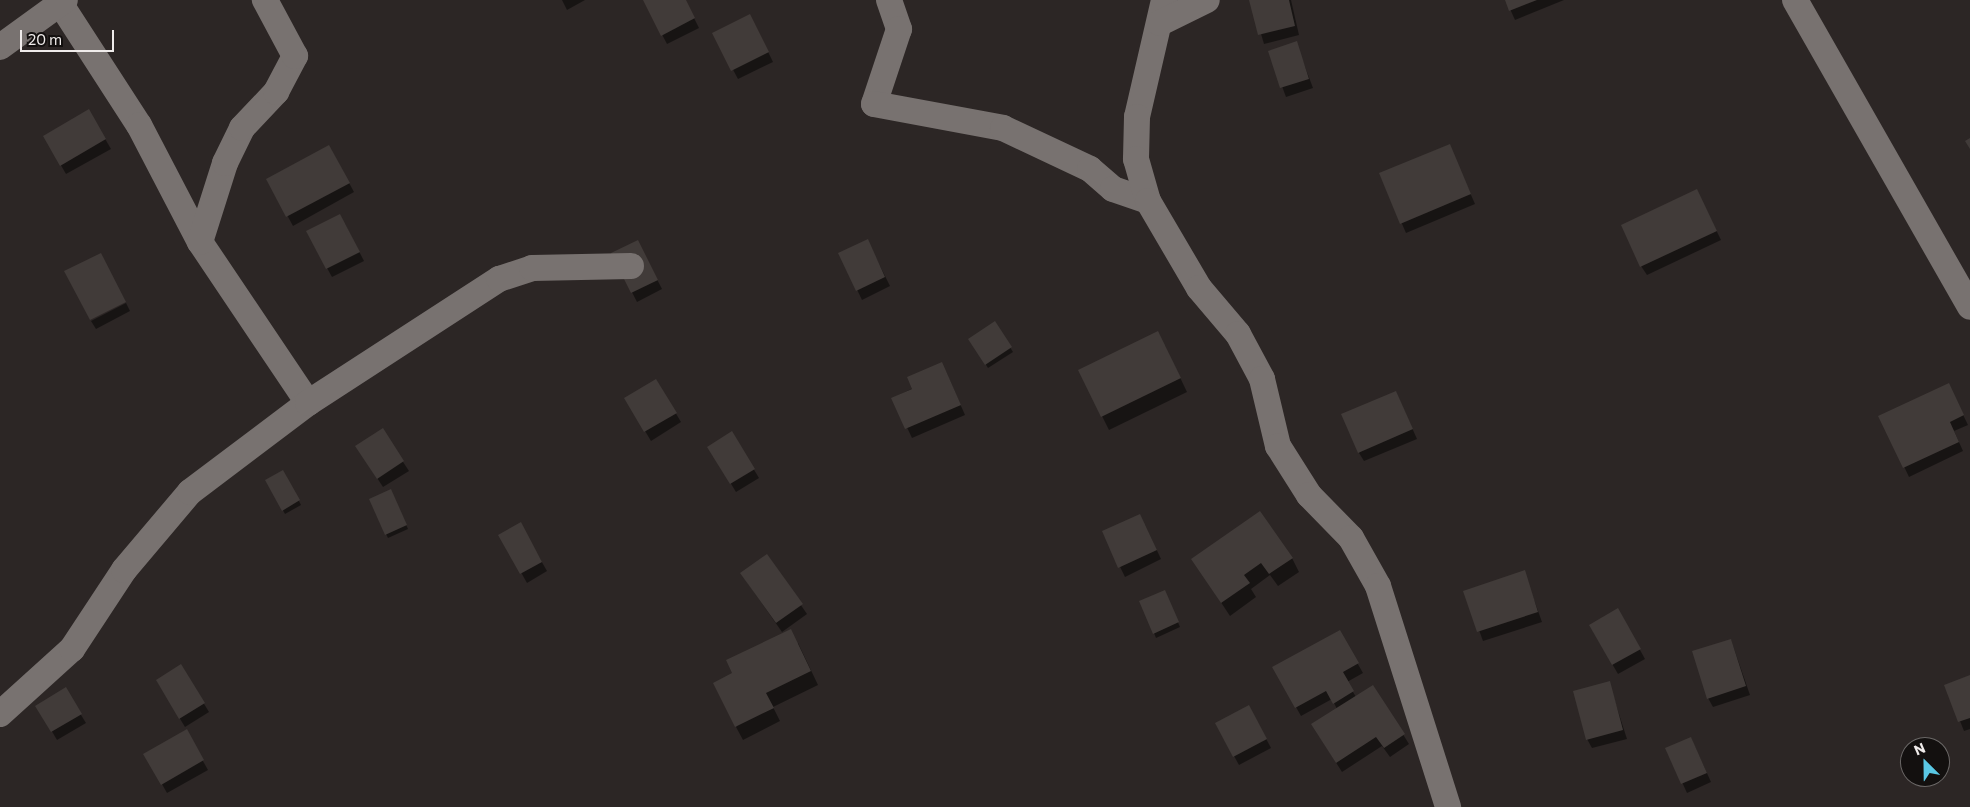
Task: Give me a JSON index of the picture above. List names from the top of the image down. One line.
{"scale_bar":"20 m","north":"top left"}
